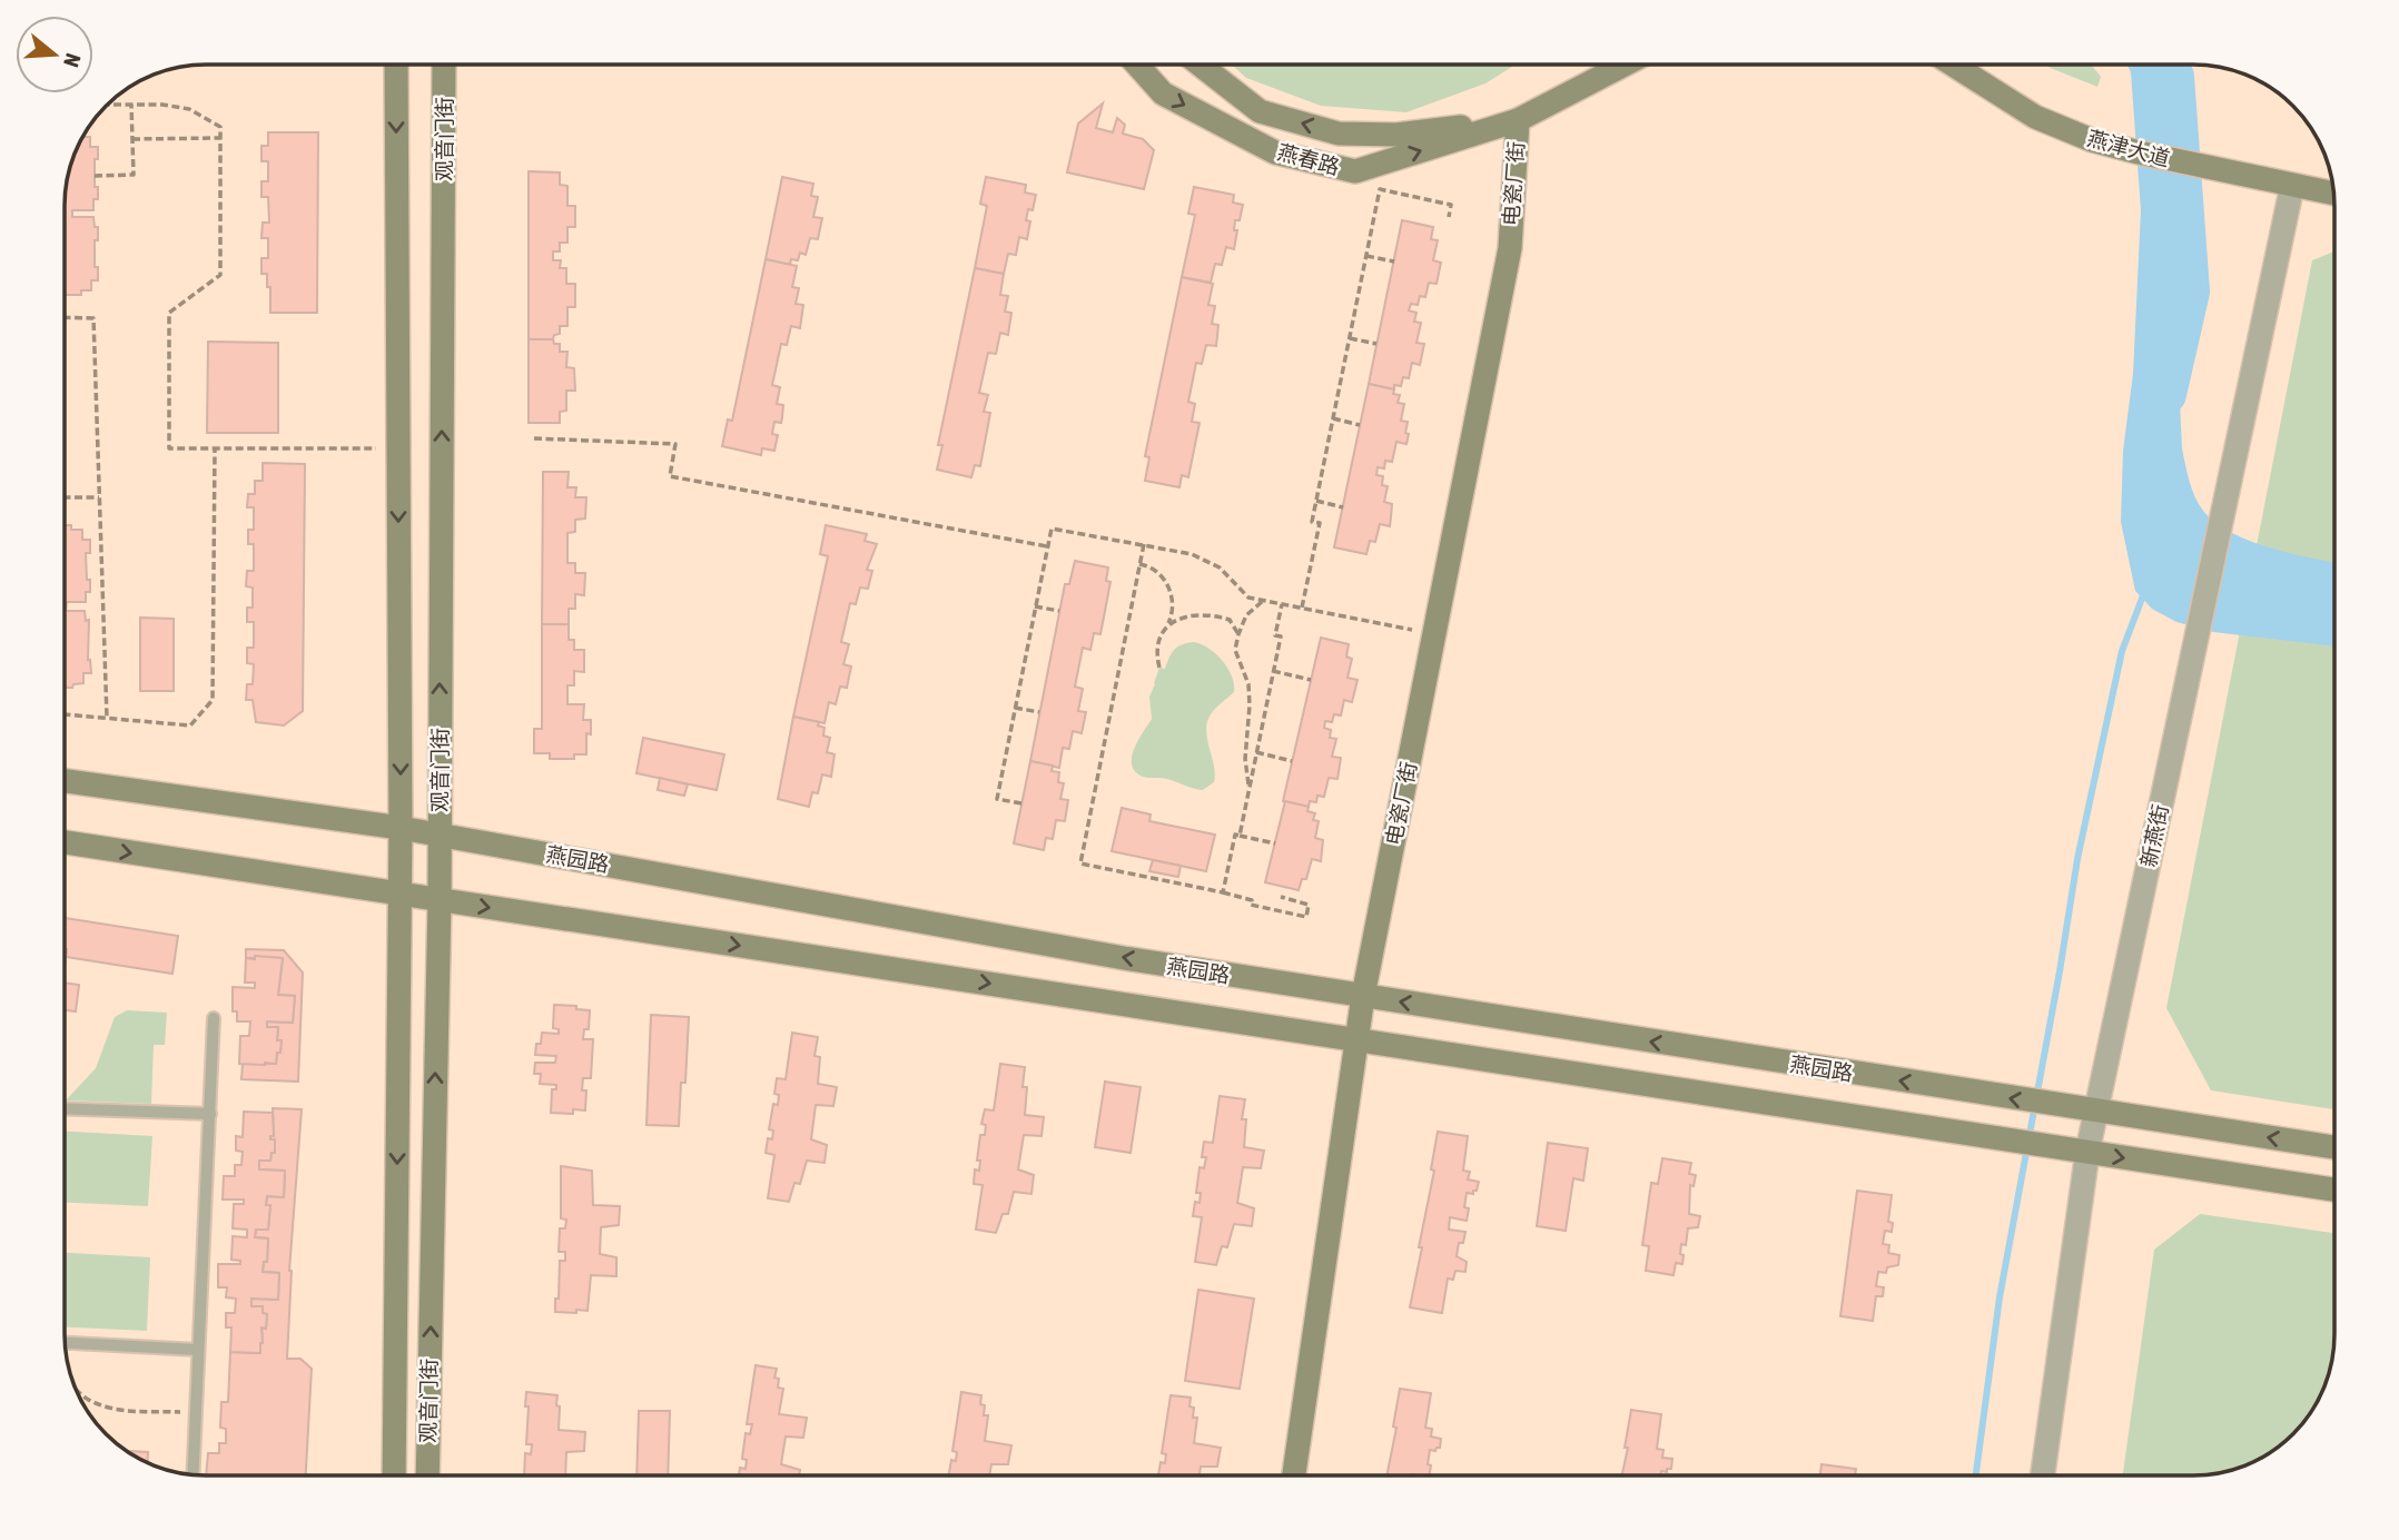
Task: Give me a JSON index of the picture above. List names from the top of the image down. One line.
{"streets":{"street":["观音门街","燕津大道","燕春路","电瓷厂街","新燕街","燕园路"]},"crossings":[["观音门街","燕园路"],["燕津大道","新燕街"],["燕春路","电瓷厂街"],["电瓷厂街","燕园路"],["新燕街","燕园路"]],"north":"right"}
